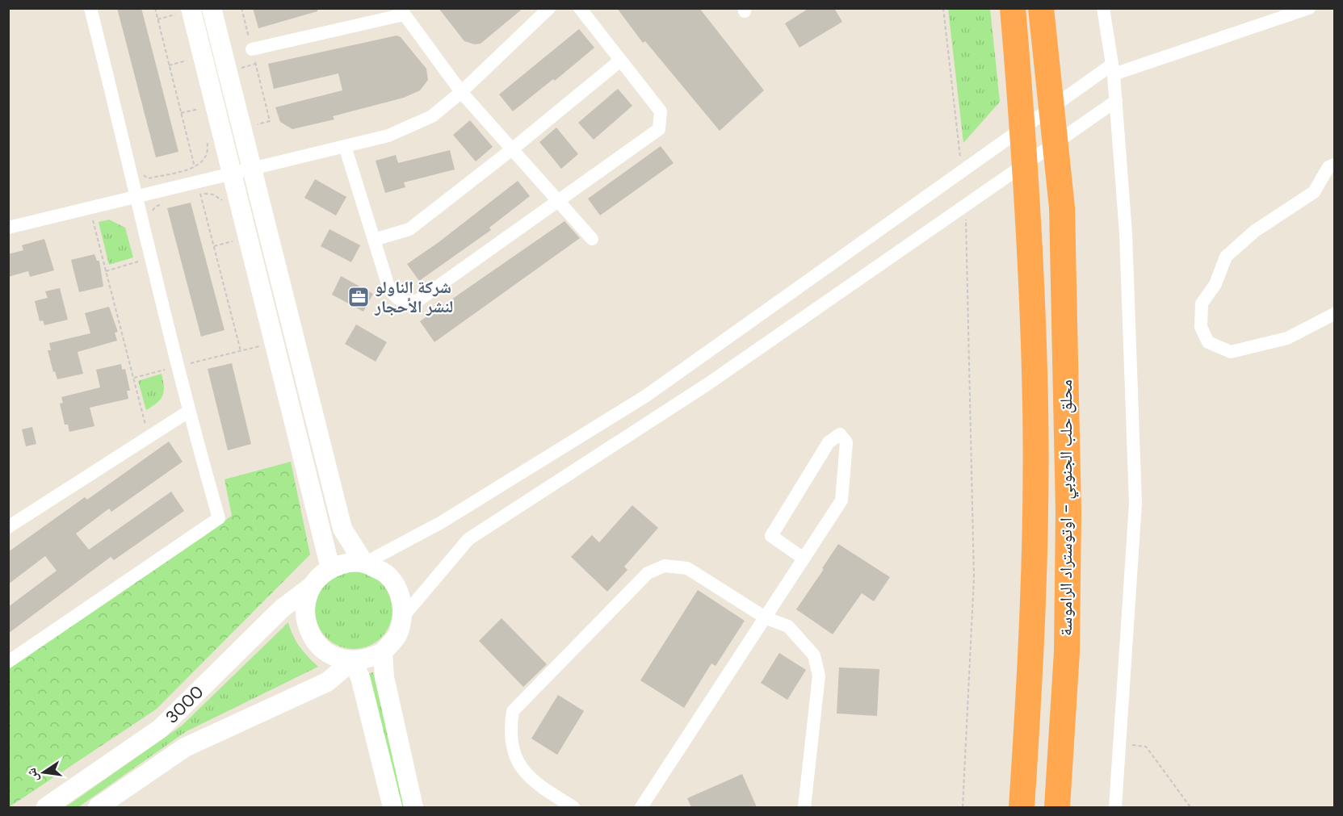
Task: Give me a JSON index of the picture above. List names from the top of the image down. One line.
{"streets":{"highway":["محلق حلب الجنوبي - اوتوستراد الراموسة"],"street":["3000"]},"places":{"office":["شركة الناولو لنشر الأحجار"]},"north":"left"}
